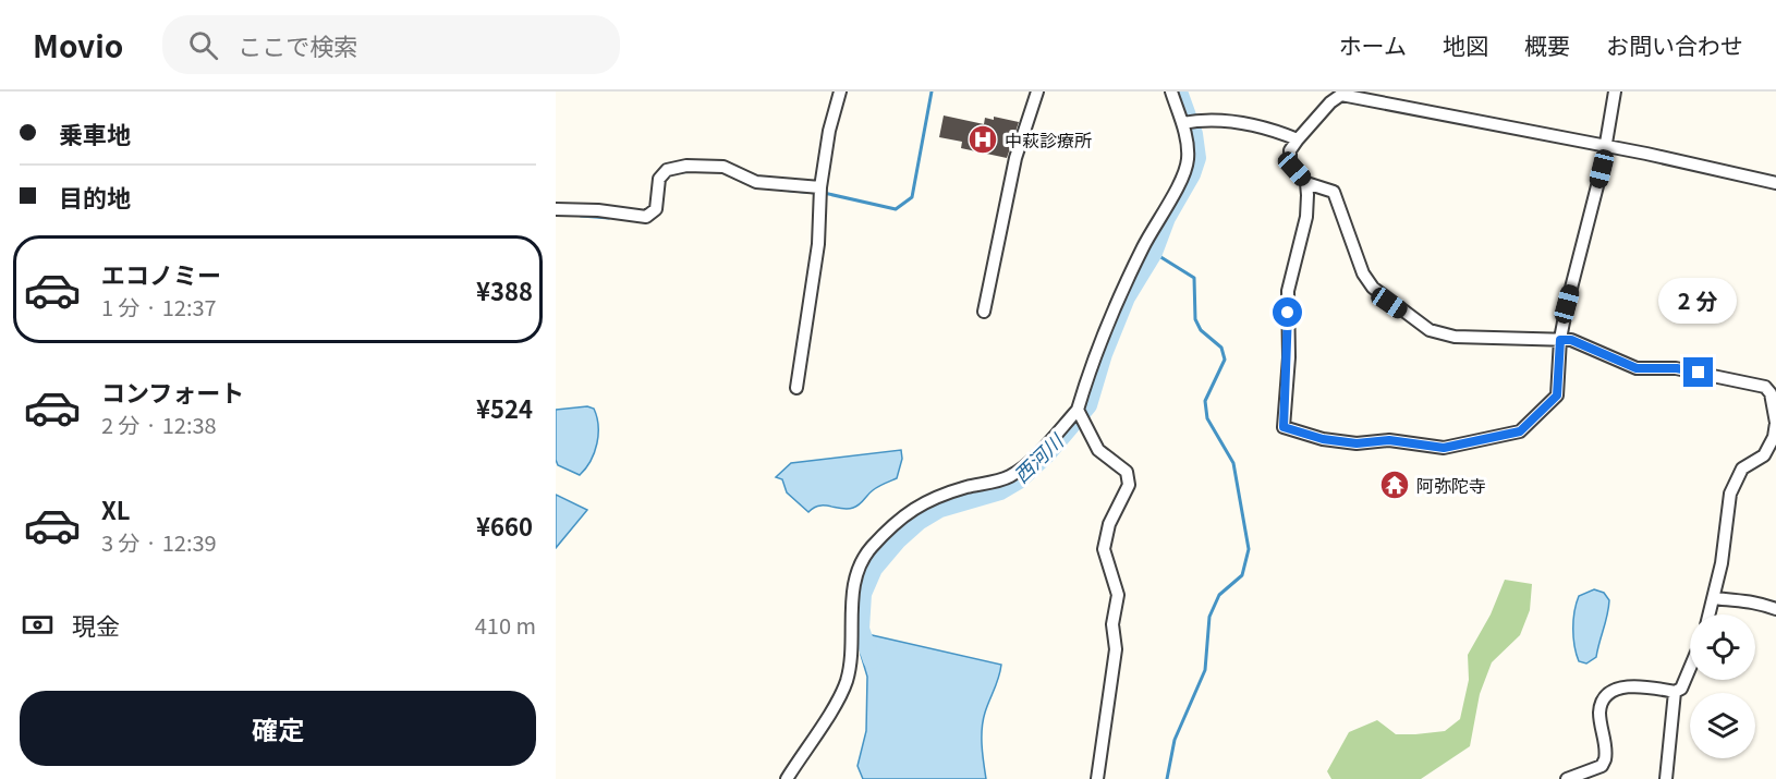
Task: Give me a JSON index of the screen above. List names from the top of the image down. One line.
{"water":["西河川"],"places":{"hospital":["中萩診療所"],"temple":["阿弥陀寺"]},"page":{"header":"Movio","search":"ここで検索","nav":["ホーム","地図","概要","お問い合わせ"],"banner":["乗車地","目的地"],"list":[{"name":"エコノミー","note":"1 分 · 12:37","value":"¥388"},{"name":"コンフォート","note":"2 分 · 12:38","value":"¥524"},{"name":"XL","note":"3 分 · 12:39","value":"¥660"}],"bubble":"2 分","pay":["現金","410 m"],"buttons":"確定"}}
